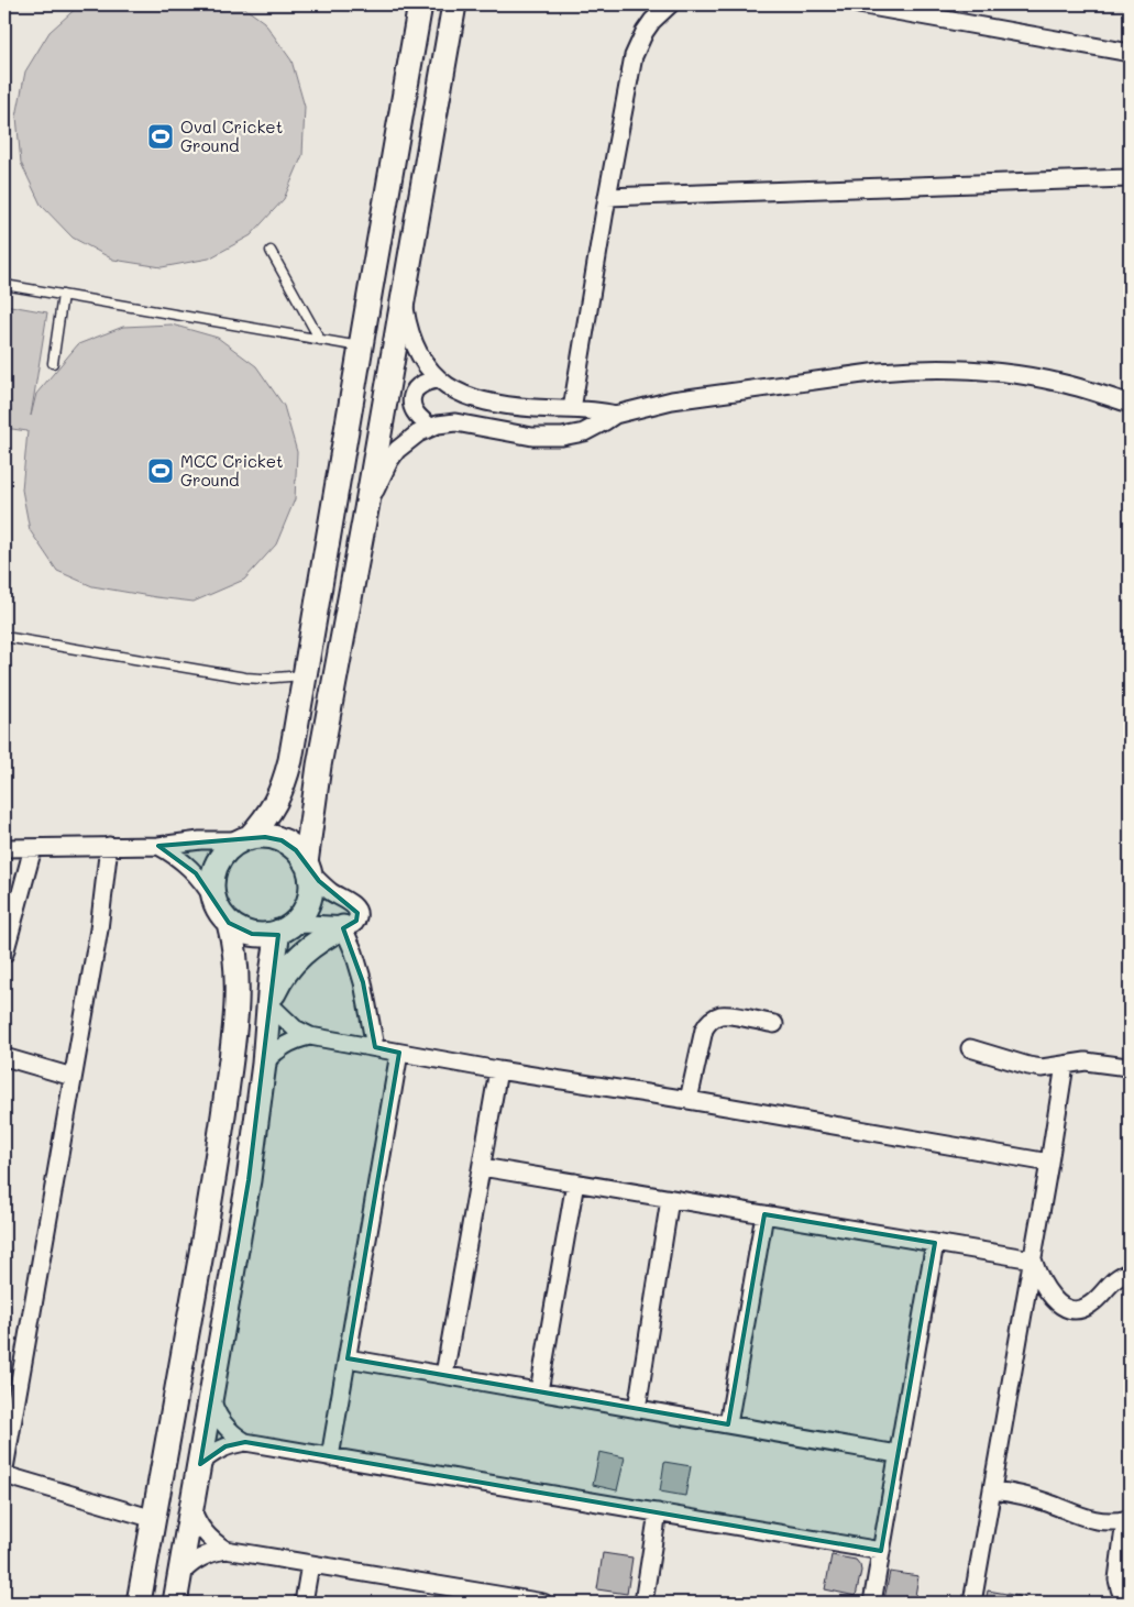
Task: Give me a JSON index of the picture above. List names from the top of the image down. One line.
{"places":{"sports":["Oval Cricket Ground","MCC Cricket Ground"]}}
